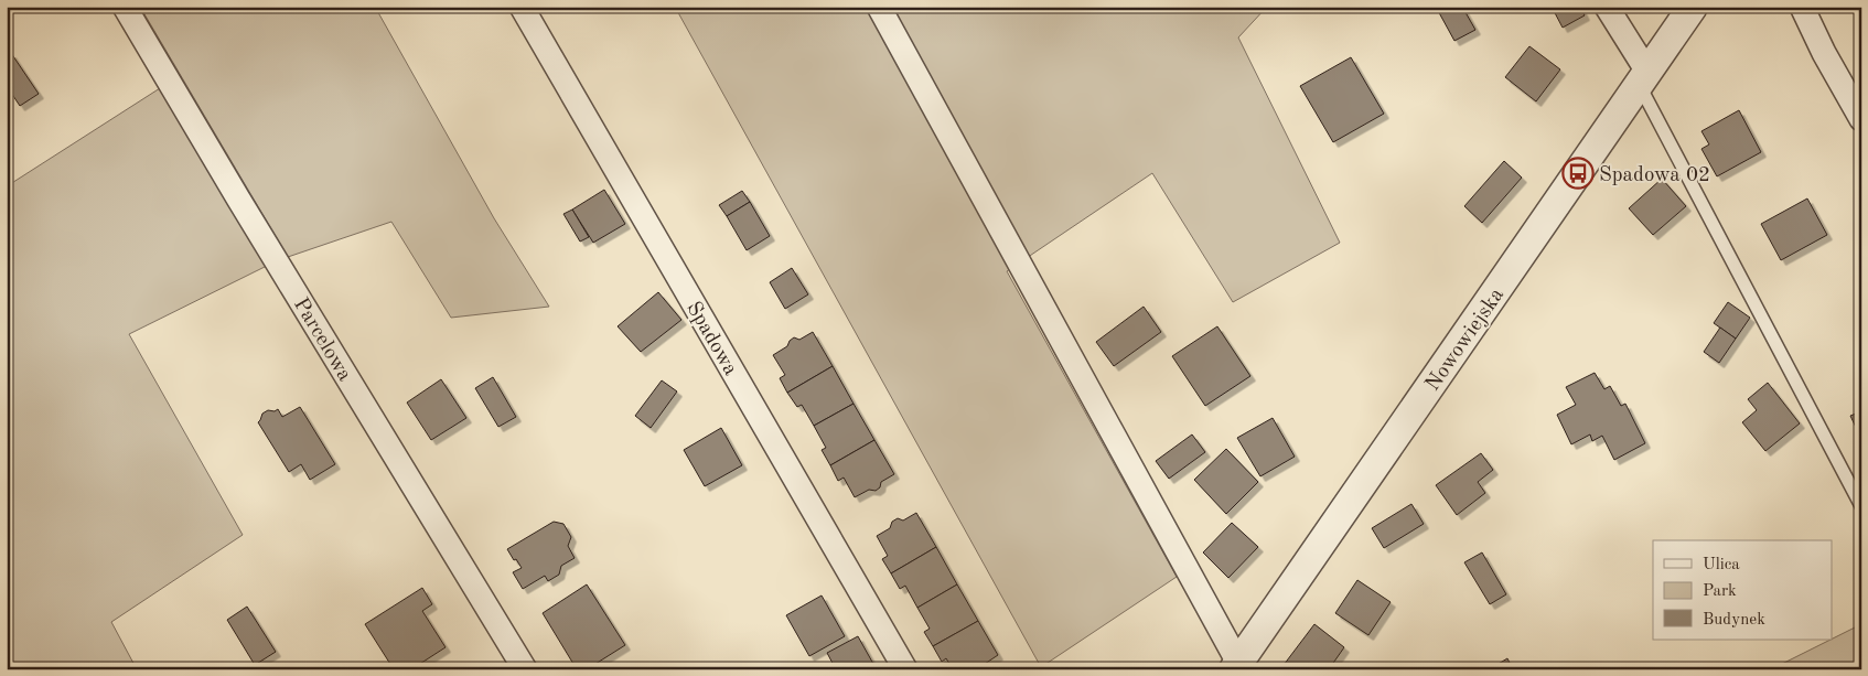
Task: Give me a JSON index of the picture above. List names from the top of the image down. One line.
{"streets":{"street":["Spadowa","Parcelowa","Nowowiejska"]},"places":{"bus stop":["Spadowa 02"]},"legend":["Ulica","Park","Budynek"]}
